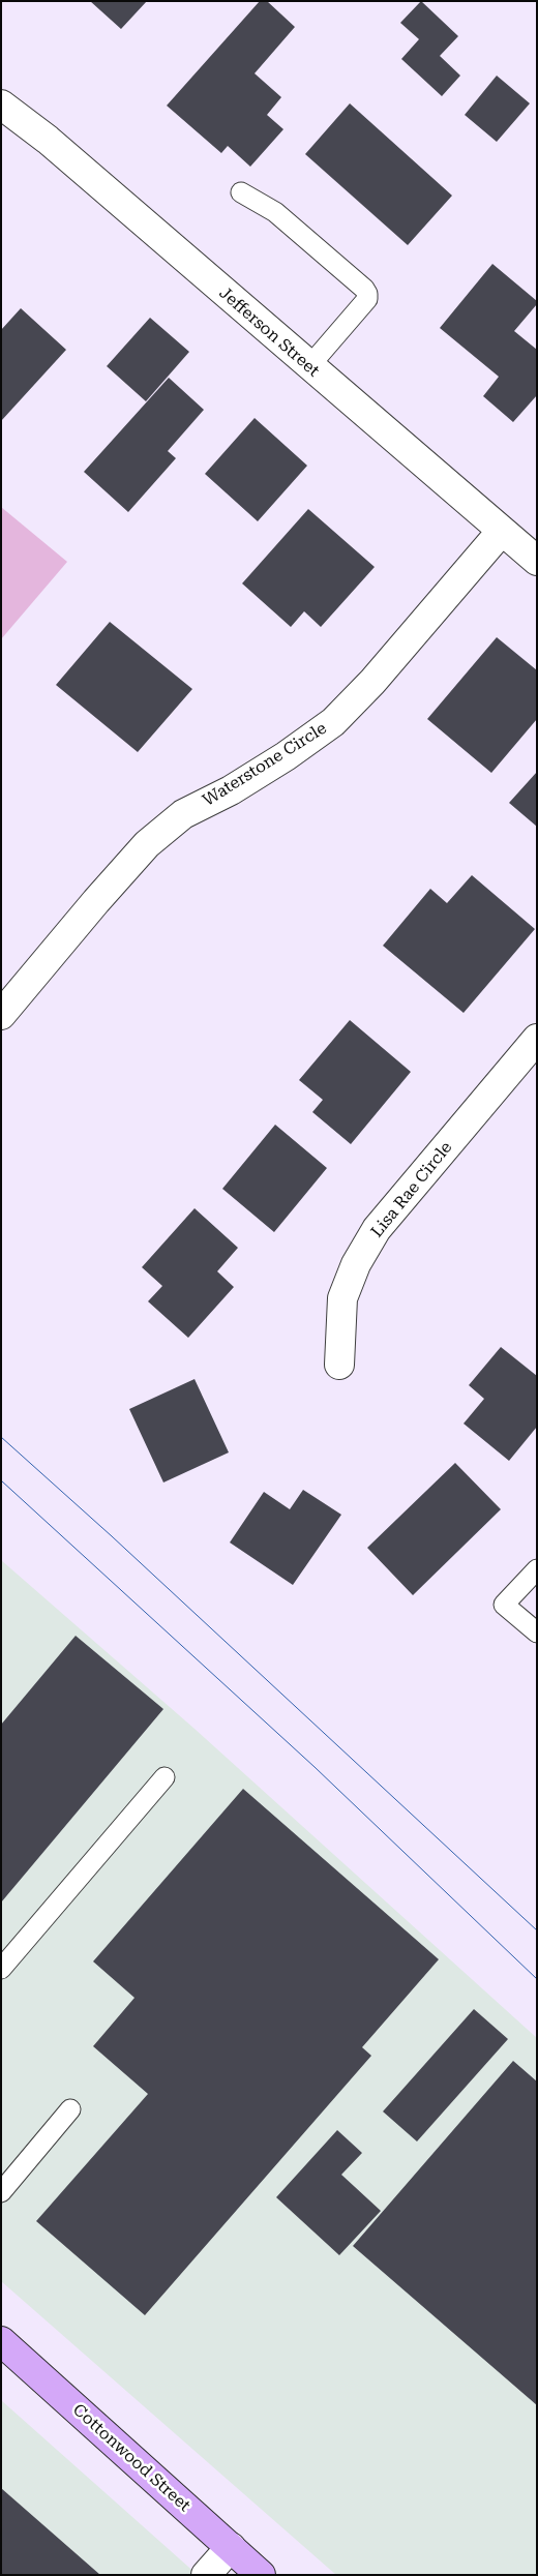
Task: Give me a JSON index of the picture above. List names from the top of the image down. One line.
{"streets":{"street":["Jefferson Street","Waterstone Circle","Lisa Rae Circle","Cottonwood Street"]},"crossings":[["Jefferson Street","Waterstone Circle"]]}
